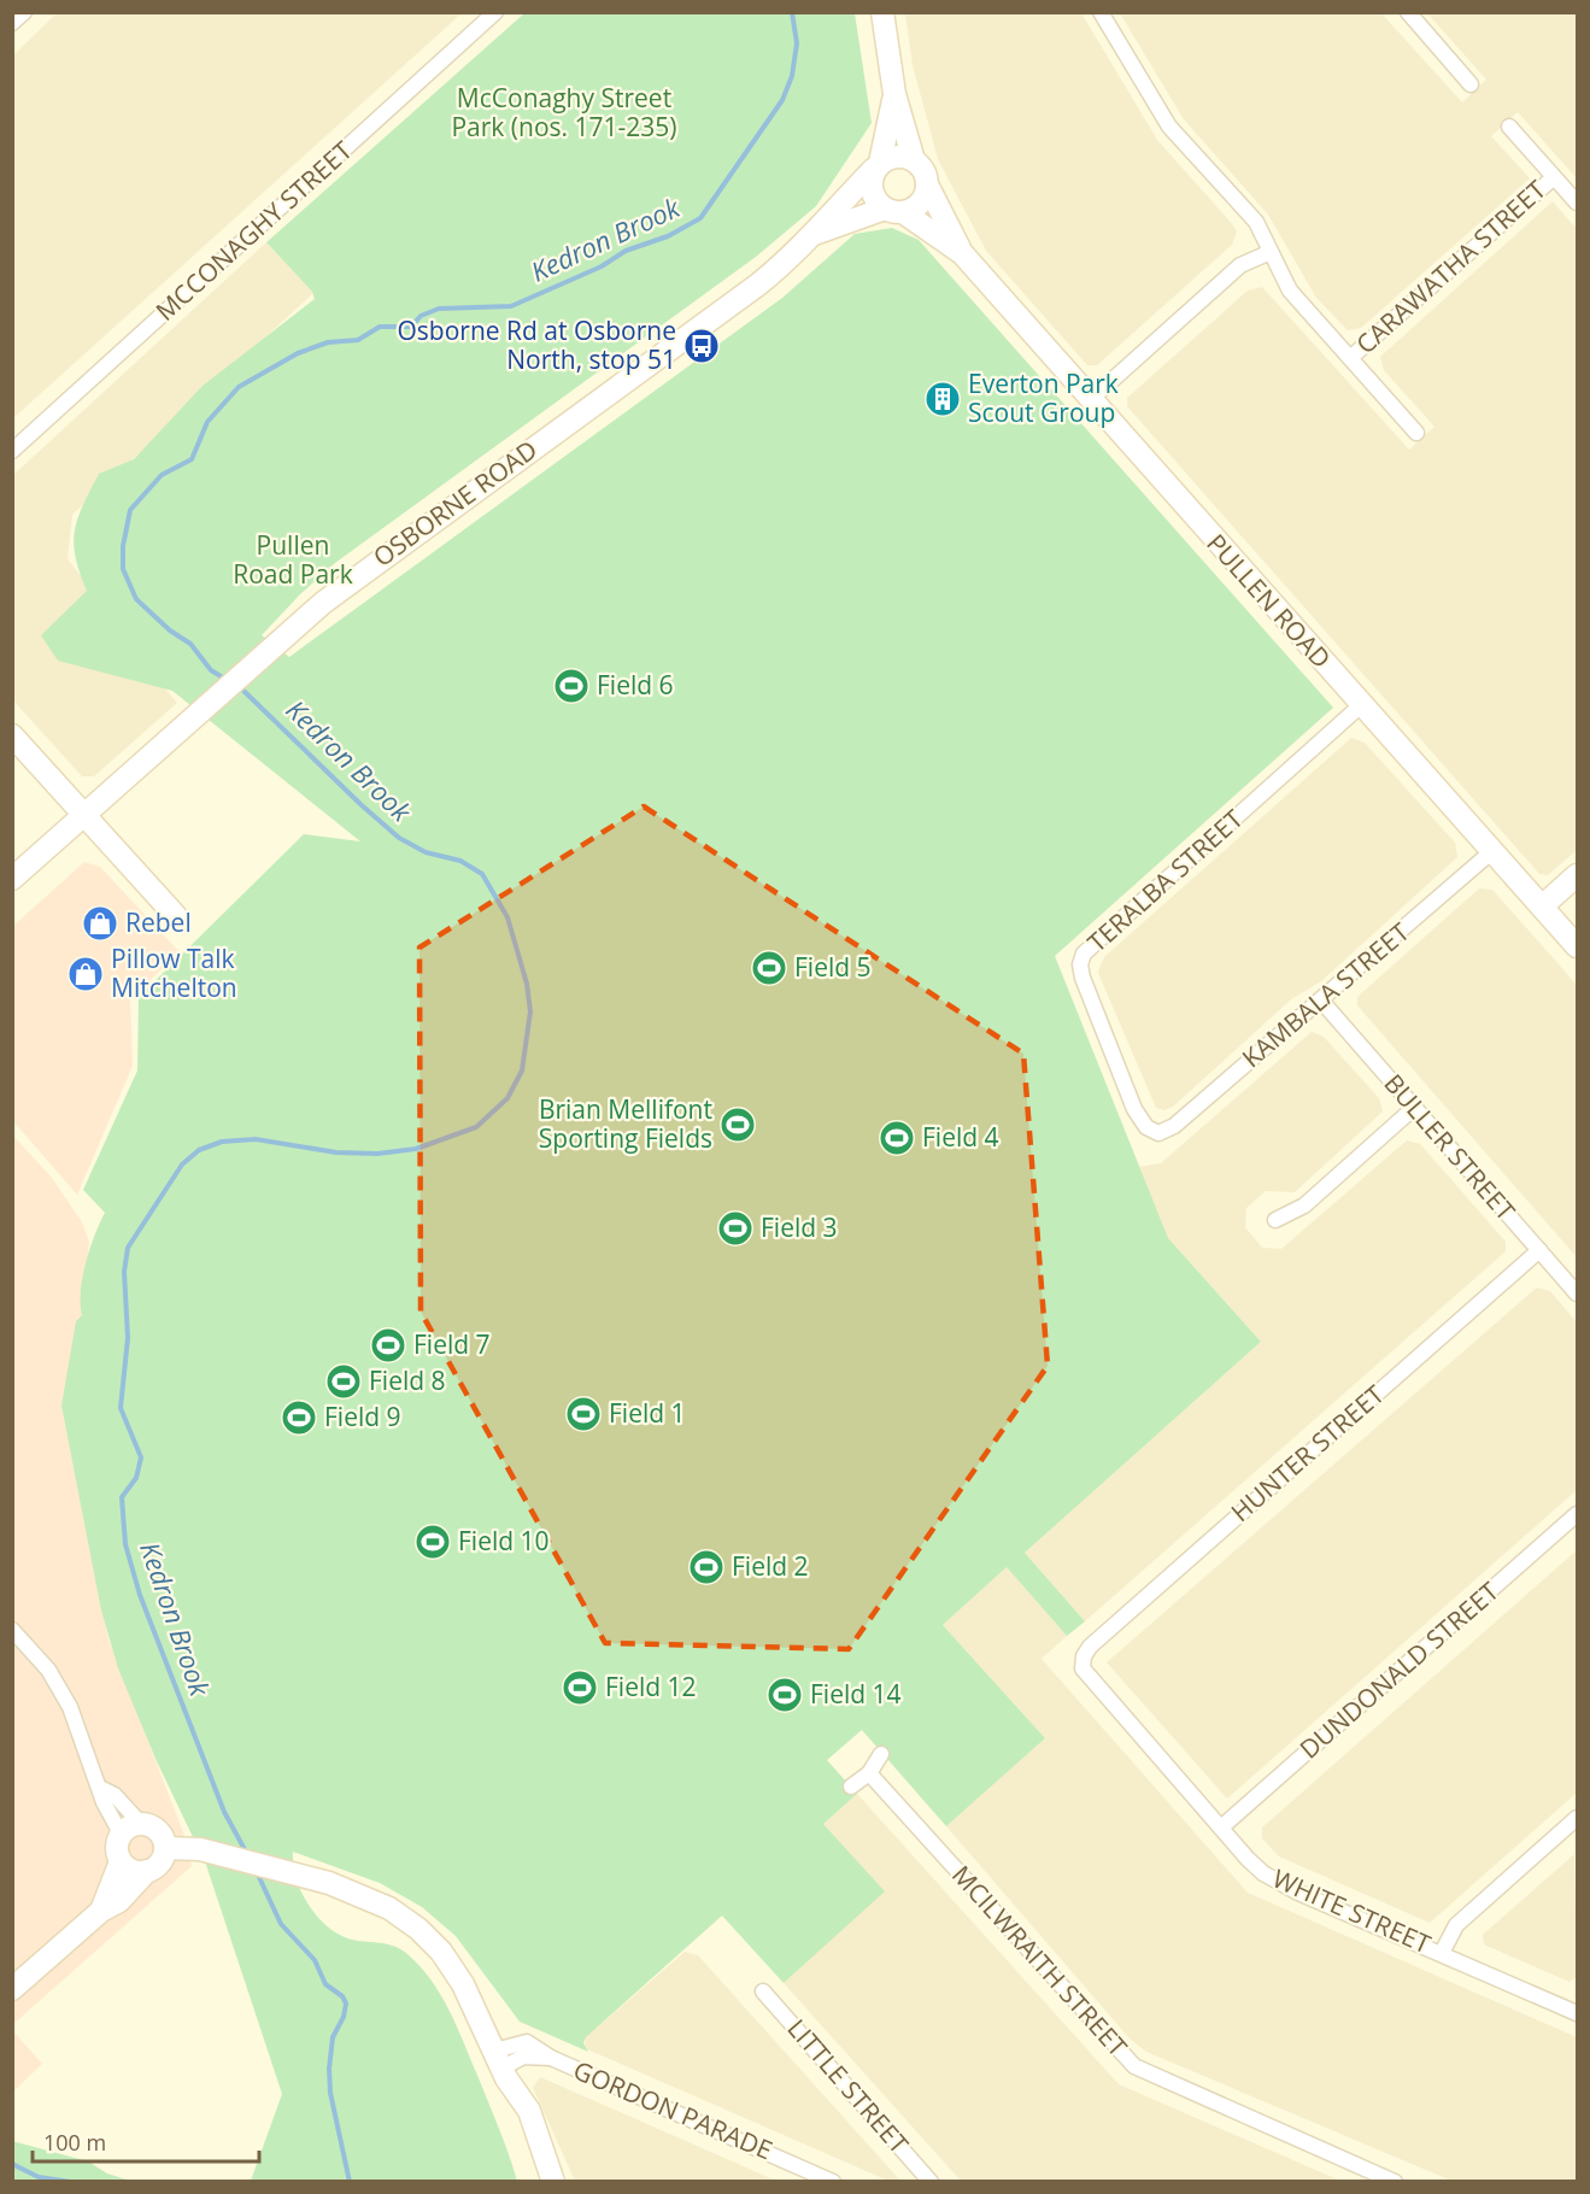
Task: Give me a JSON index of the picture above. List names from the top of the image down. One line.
{"streets":{"street":["MCCONAGHY STREET","CARAWATHA STREET","OSBORNE ROAD","PULLEN ROAD","TERALBA STREET","KAMBALA STREET","BULLER STREET","HUNTER STREET","DUNDONALD STREET","WHITE STREET","MCILWRAITH STREET","LITTLE STREET","GORDON PARADE"]},"crossings":[["OSBORNE ROAD","PULLEN ROAD"],["PULLEN ROAD","TERALBA STREET"],["PULLEN ROAD","KAMBALA STREET"],["TERALBA STREET","KAMBALA STREET"],["KAMBALA STREET","BULLER STREET"],["BULLER STREET","HUNTER STREET"],["HUNTER STREET","WHITE STREET"],["DUNDONALD STREET","WHITE STREET"]],"water":["Kedron Brook"],"parks":["McConaghy Street Park (nos. 171-235)","Pullen Road Park"],"places":{"bus stop":["Osborne Rd at Osborne North, stop 51"],"building":["Everton Park Scout Group"],"sports":["Field 6","Field 5","Brian Mellifont Sporting Fields","Field 4","Field 3","Field 7","Field 8","Field 1","Field 9","Field 10","Field 2","Field 12","Field 14"],"shop":["Rebel","Pillow Talk Mitchelton"]},"scale_bar":"100 m"}
